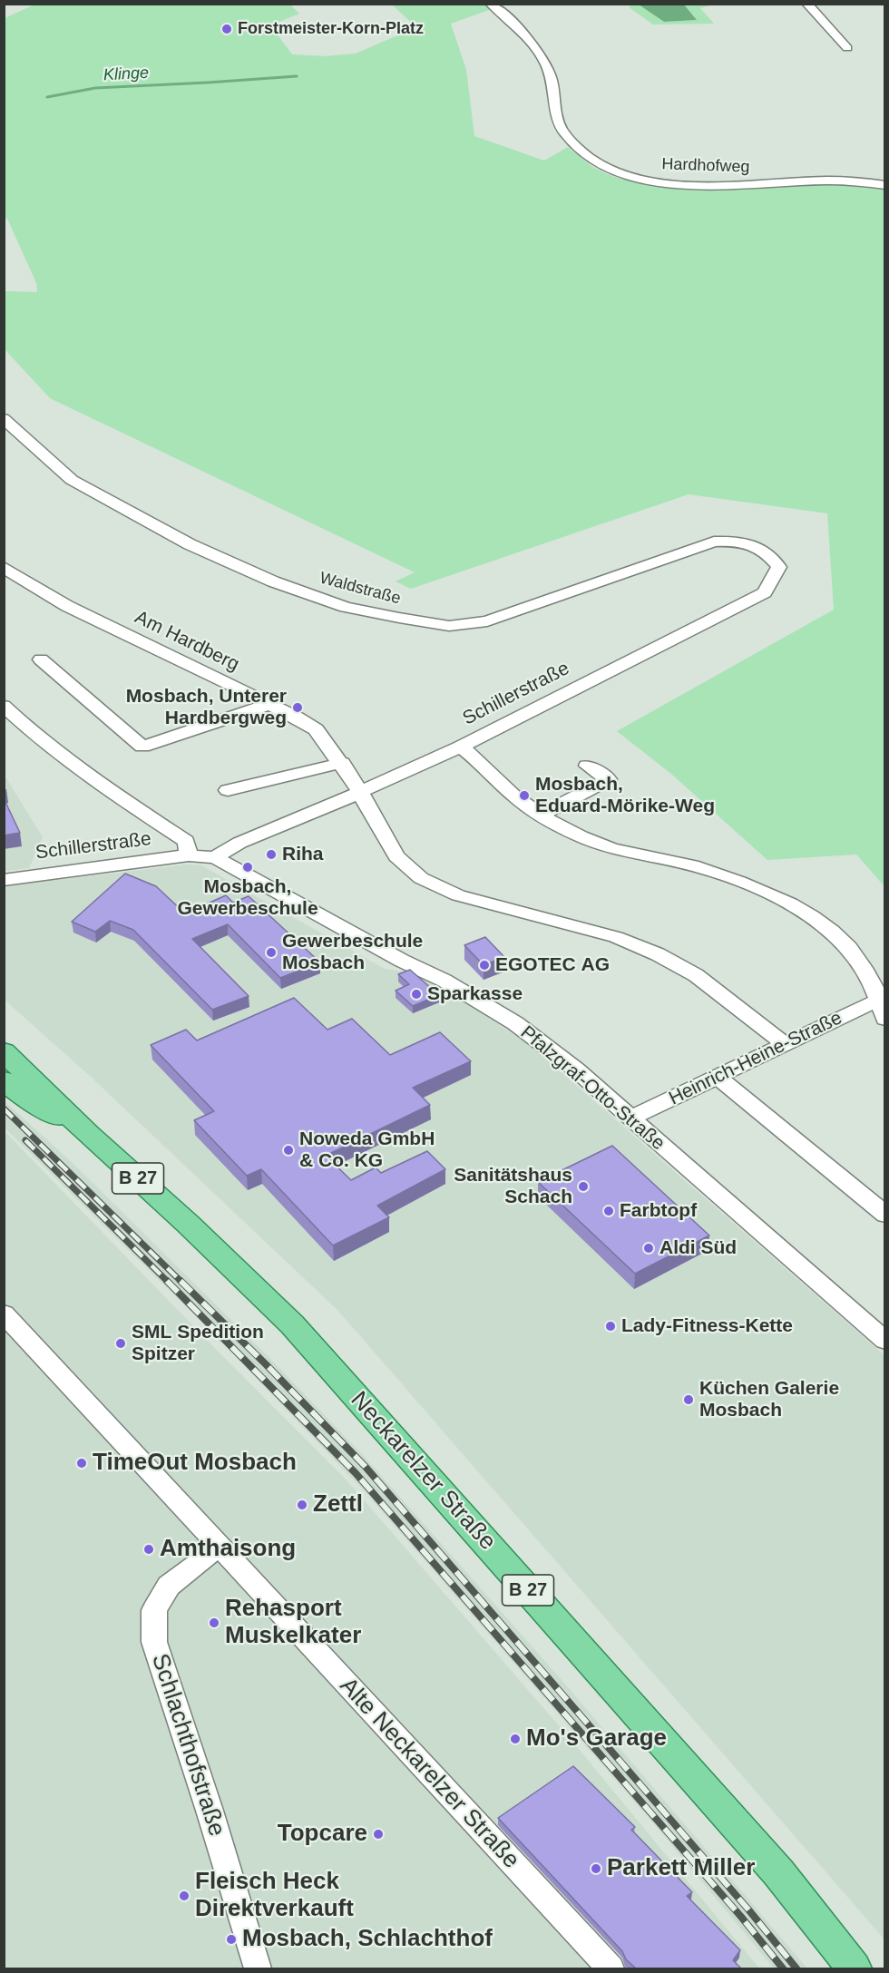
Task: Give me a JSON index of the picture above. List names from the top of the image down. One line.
{"streets":{"main road":["B 27","Neckarelzer Straße"],"street":["Hardhofweg","Waldstraße","Am Hardberg","Schillerstraße","Heinrich-Heine-Straße","Pfalzgraf-Otto-Straße","Schlachthofstraße","Alte Neckarelzer Straße"]},"crossings":[["Waldstraße","Schillerstraße"],["Am Hardberg","Schillerstraße"],["Am Hardberg","Heinrich-Heine-Straße"],["Schillerstraße","Pfalzgraf-Otto-Straße"],["Heinrich-Heine-Straße","Pfalzgraf-Otto-Straße"],["B 27","Neckarelzer Straße"],["Schlachthofstraße","Alte Neckarelzer Straße"]],"water":["Klinge"],"places":["Forstmeister-Korn-Platz","Mosbach, Unterer Hardbergweg","Mosbach, Eduard-Mörike-Weg","Riha","Mosbach, Gewerbeschule","Gewerbeschule Mosbach","EGOTEC AG","Sparkasse","Noweda GmbH & Co. KG","Sanitätshaus Schach","Farbtopf","Aldi Süd","Lady-Fitness-Kette","SML Spedition Spitzer","Küchen Galerie Mosbach","TimeOut Mosbach","Zettl","Amthaisong","Rehasport Muskelkater","Mo's Garage","Topcare","Parkett Miller","Fleisch Heck Direktverkauft","Mosbach, Schlachthof"]}
